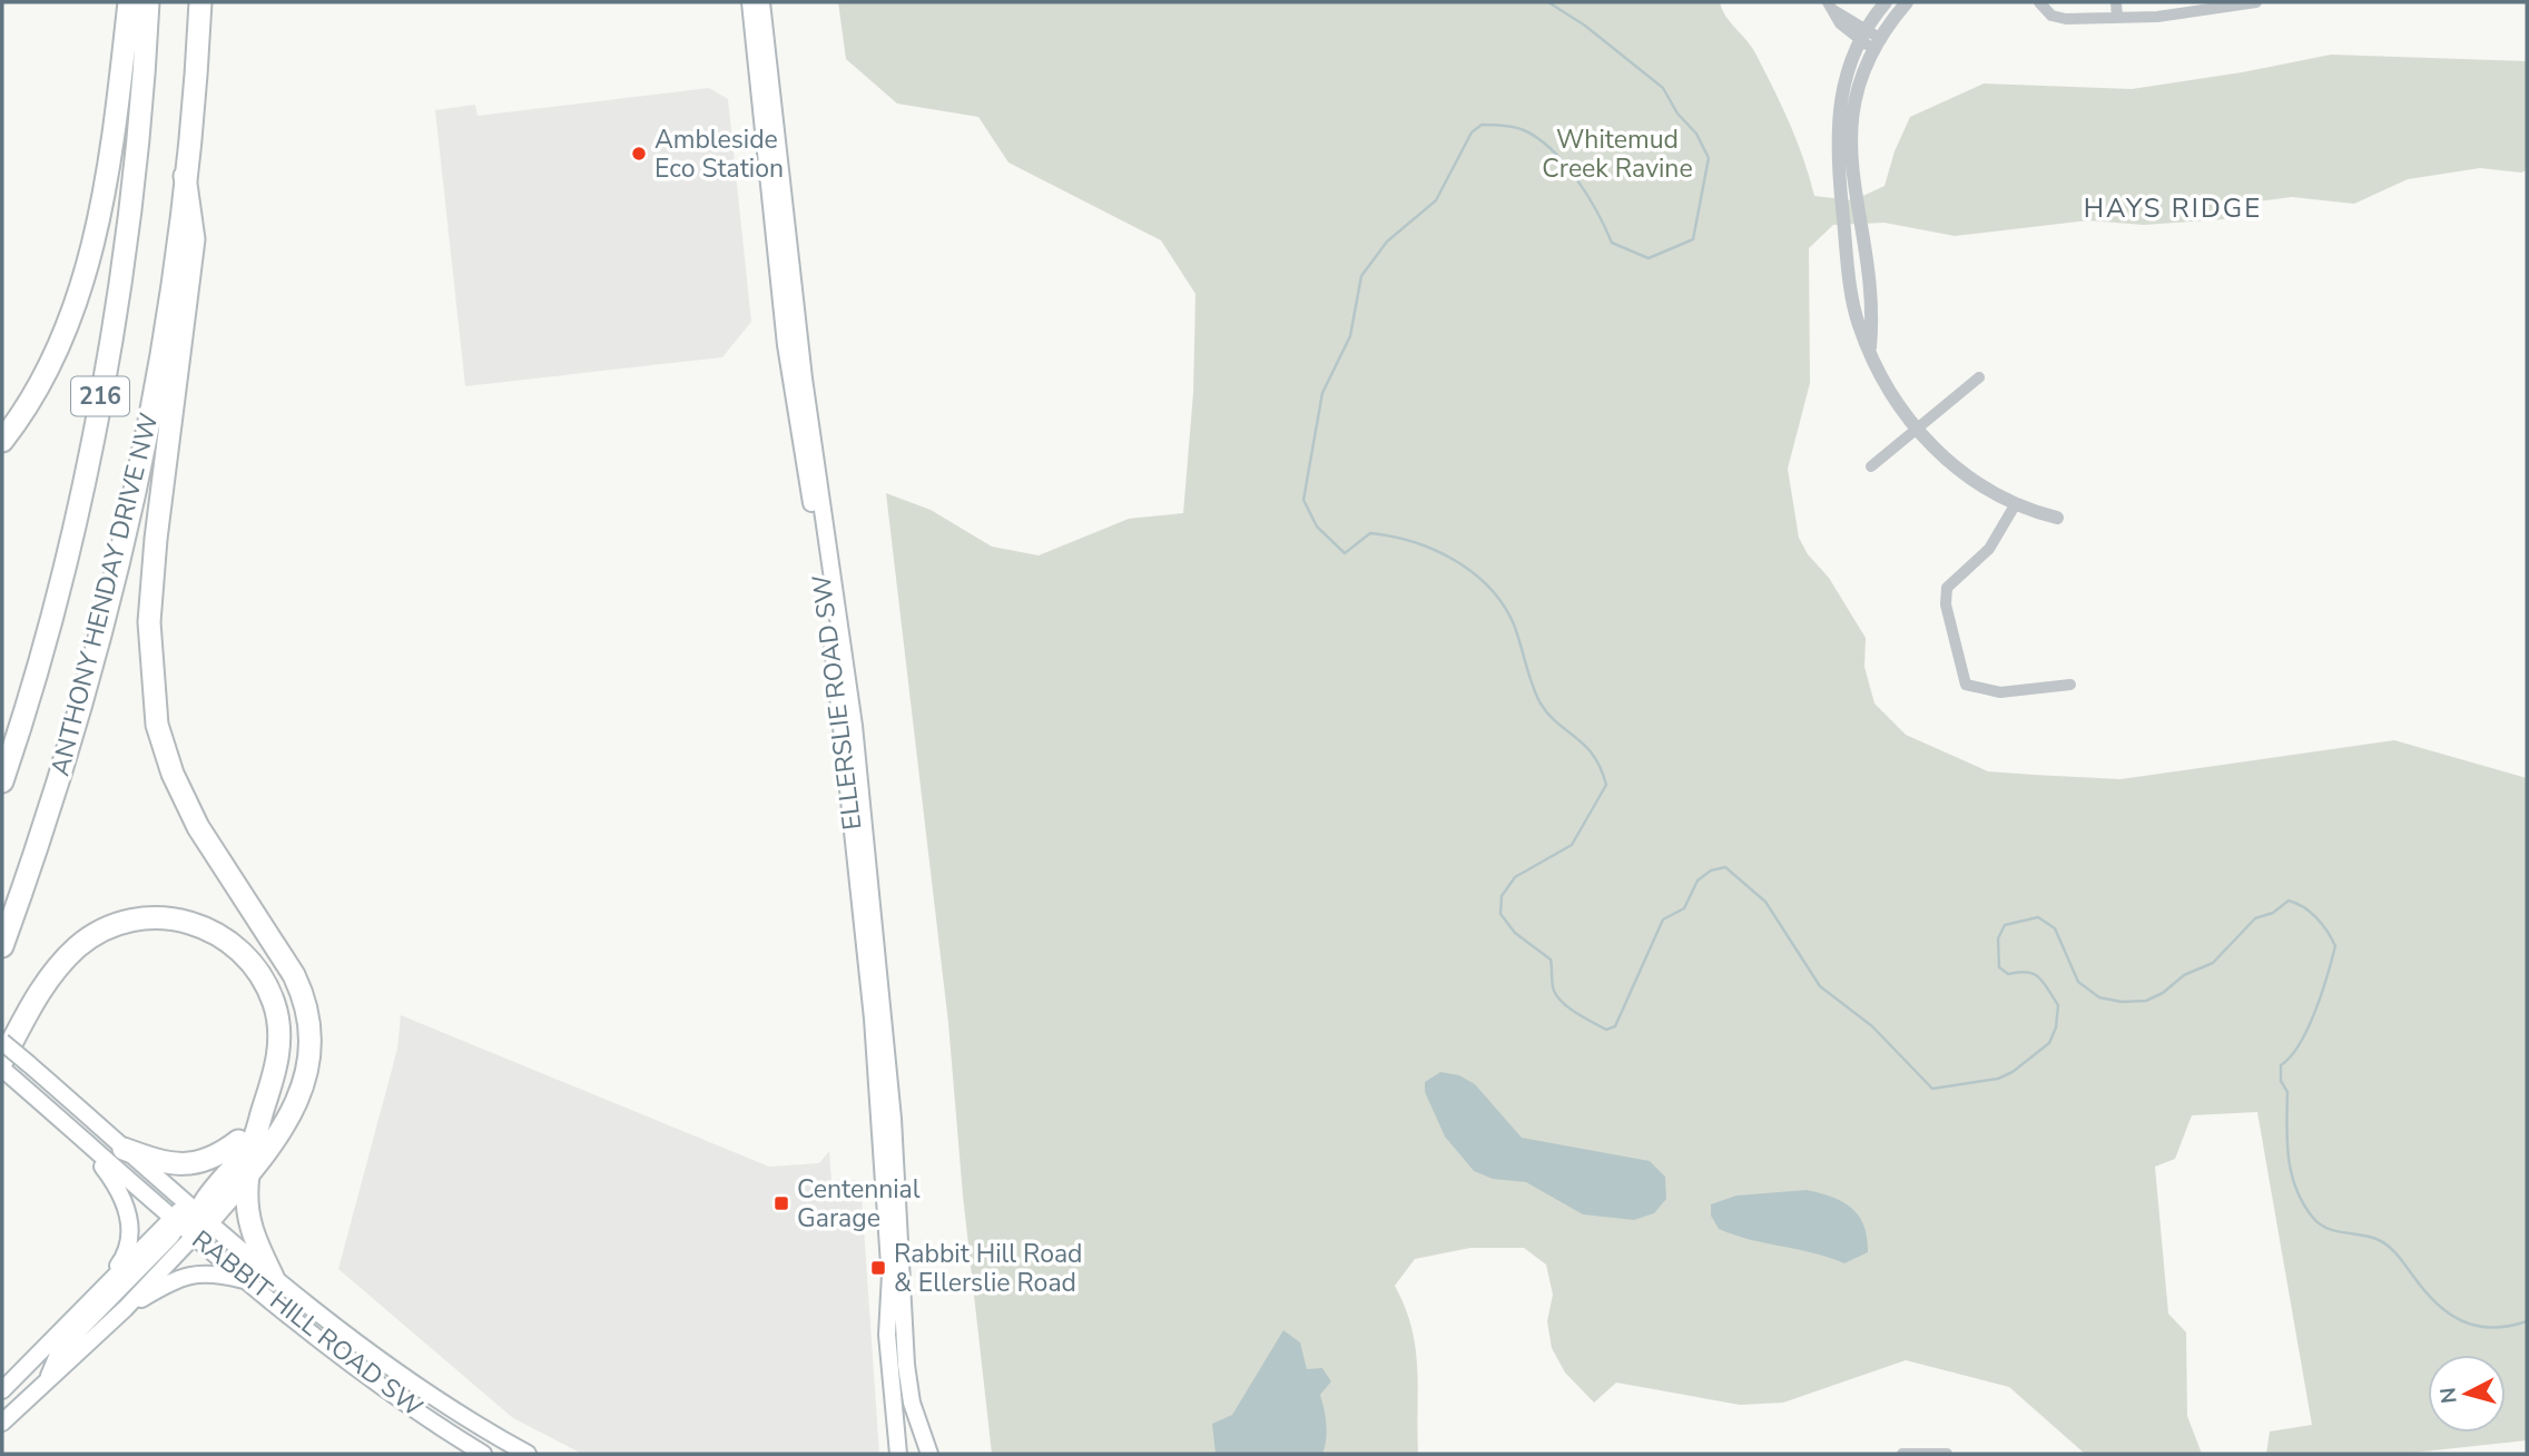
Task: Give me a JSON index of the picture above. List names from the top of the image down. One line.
{"streets":{"highway":["216","ANTHONY HENDAY DRIVE NW"],"main road":["ELLERSLIE ROAD SW","RABBIT HILL ROAD SW"]},"districts":["HAYS RIDGE"],"parks":["Whitemud Creek Ravine"],"places":{"other":["Ambleside Eco Station"],"transit":["Centennial Garage","Rabbit Hill Road & Ellerslie Road"]},"north":"left"}
